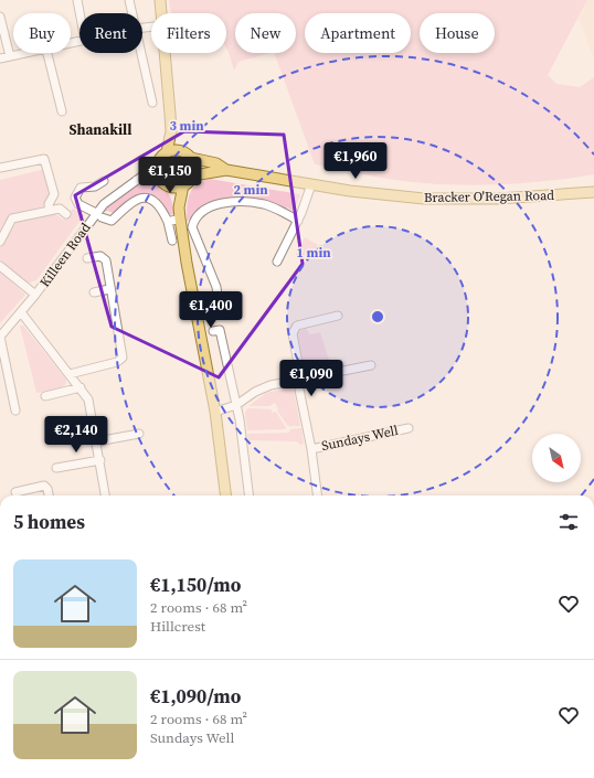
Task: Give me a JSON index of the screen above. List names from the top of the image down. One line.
{"streets":{"main road":["Bracker O'Regan Road"],"street":["Killeen Road","Sundays Well"]},"crossings":[["Bracker O'Regan Road","Killeen Road"]],"districts":["Shanakill"],"north":"bottom right","page":{"chip":["Buy","Rent","Filters","New","Apartment","House"],"price":["€1,960","€1,150","€1,400","€1,090","€2,140"],"heading":"5 homes","list":[{"name":"€1,150/mo","note":"2 rooms · 68 m² · Hillcrest"},{"name":"€1,090/mo","note":"2 rooms · 68 m² · Sundays Well"}]},"rings":["3 min","2 min","1 min"]}
